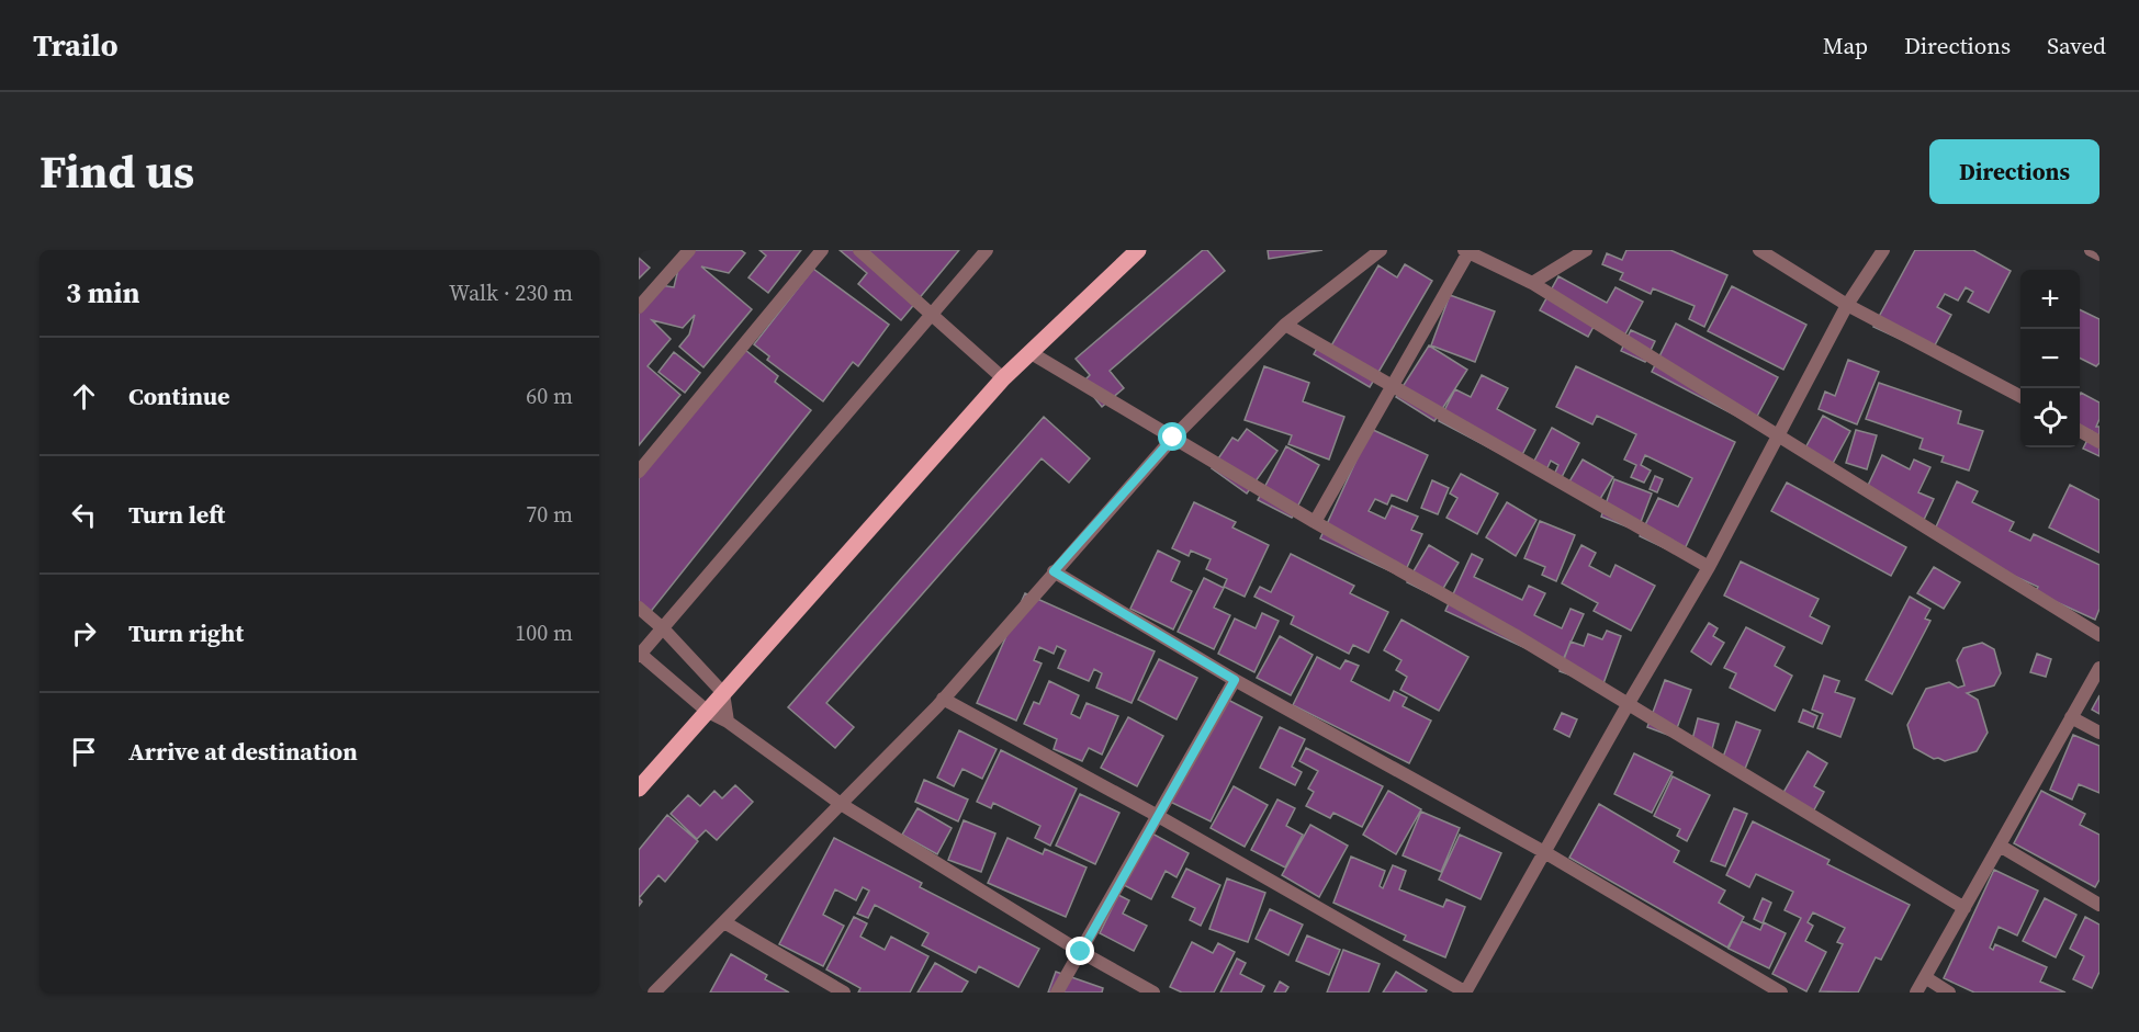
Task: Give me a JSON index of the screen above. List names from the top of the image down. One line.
{"page":{"header":"Trailo","nav":["Map","Directions","Saved"],"title":"Find us","buttons":"Directions","heading":["3 min","Walk · 230 m"],"map_buttons":["+","−"],"list":[["Continue","60 m"],["Turn left","70 m"],["Turn right","100 m"],"Arrive at destination"]}}
